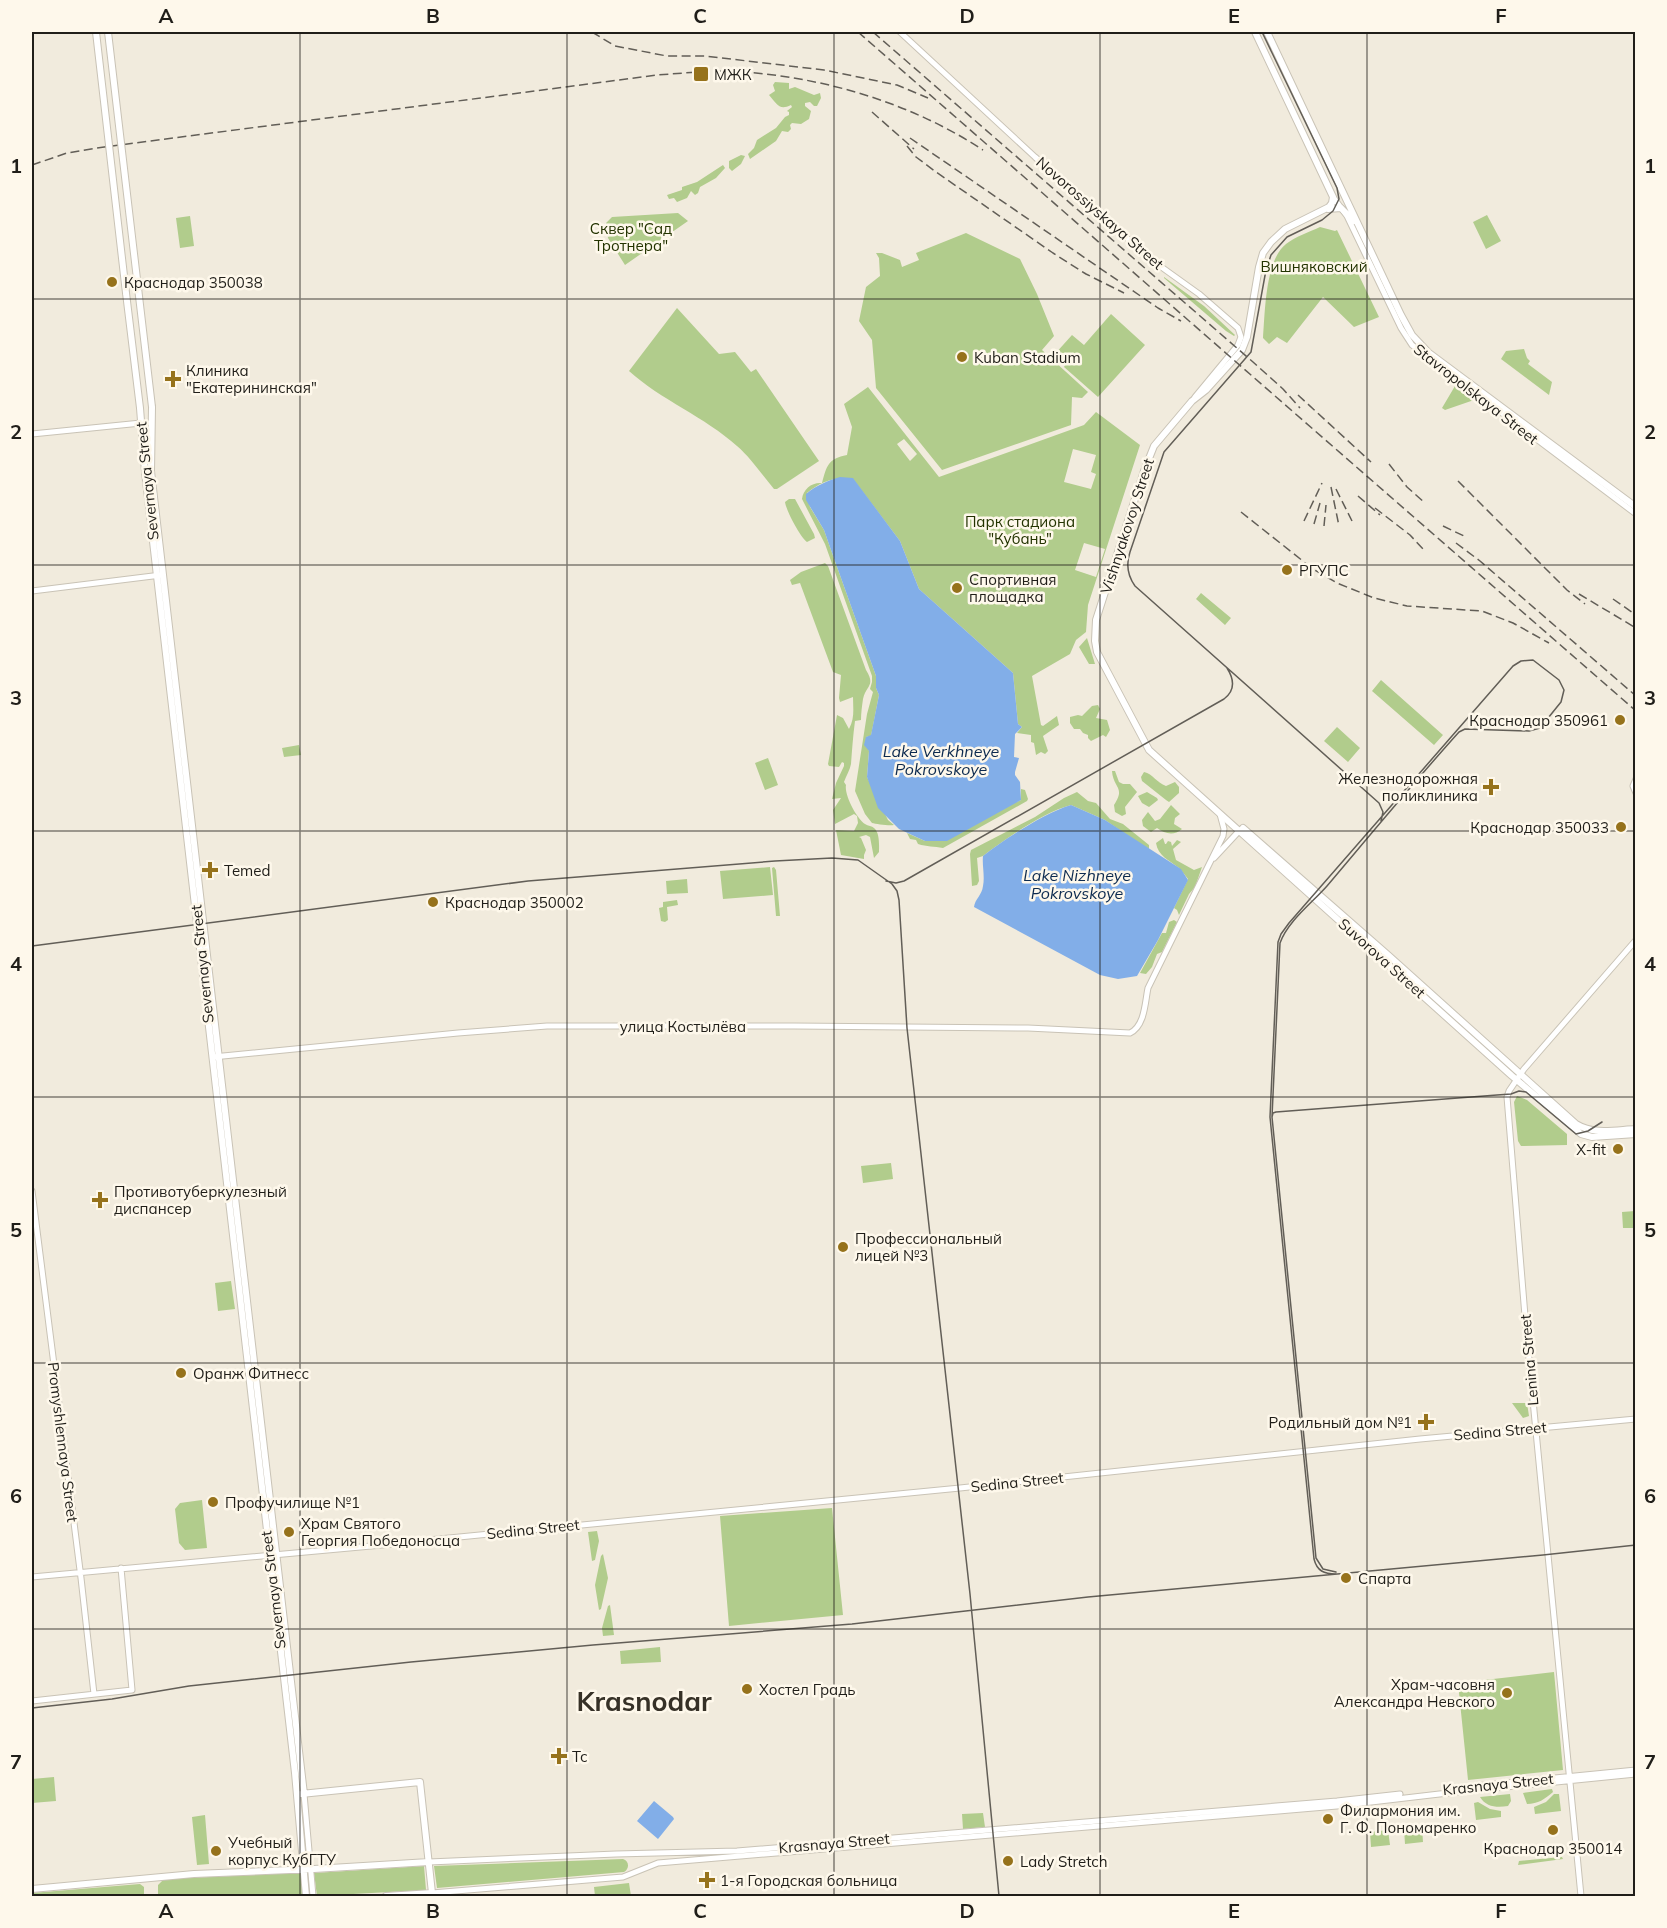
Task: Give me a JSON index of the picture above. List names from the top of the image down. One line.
{"streets":{"main road":["Novorossiyskaya Street","Stavropolskaya Street","Severnaya Street","Vishnyakovoy Street","Suvorova Street","улица Костылёва","Lenina Street","Sedina Street","Promyshlennaya Street","Krasnaya Street"]},"crossings":[["Novorossiyskaya Street","Vishnyakovoy Street"],["Stavropolskaya Street","Vishnyakovoy Street"],["Severnaya Street","улица Костылёва"],["Severnaya Street","Sedina Street"],["Severnaya Street","Krasnaya Street"],["Vishnyakovoy Street","Suvorova Street"],["Suvorova Street","Lenina Street"],["Lenina Street","Sedina Street"],["Lenina Street","Krasnaya Street"],["Sedina Street","Promyshlennaya Street"]],"districts":["Krasnodar"],"water":["Lake Verkhneye Pokrovskoye","Lake Nizhneye Pokrovskoye"],"parks":["Сквер \"Сад Тротнера\"","Вишняковский","Парк стадиона \"Кубань\""],"places":{"transit":["МЖК"],"other":["Краснодар 350038","Kuban Stadium","РГУПС","Спортивная площадка","Краснодар 350961","Краснодар 350033","Краснодар 350002","X-fit","Профессиональный лицей №3","Оранж Фитнесс","Профучилище №1","Храм Святого Георгия Победоносца","Спарта","Хостел Градь","Храм-часовня Александра Невского","Филармония им. Г. Ф. Пономаренко","Краснодар 350014","Учебный корпус КубГТУ","Lady Stretch"],"health":["Клиника \"Екатерининская\"","Железнодорожная поликлиника","Temed","Противотуберкулезный диспансер","Родильный дом №1","Тс","1-я Городская больница"]},"grid":{"columns":["A","B","C","D","E","F"],"rows":["1","2","3","4","5","6","7"]}}
